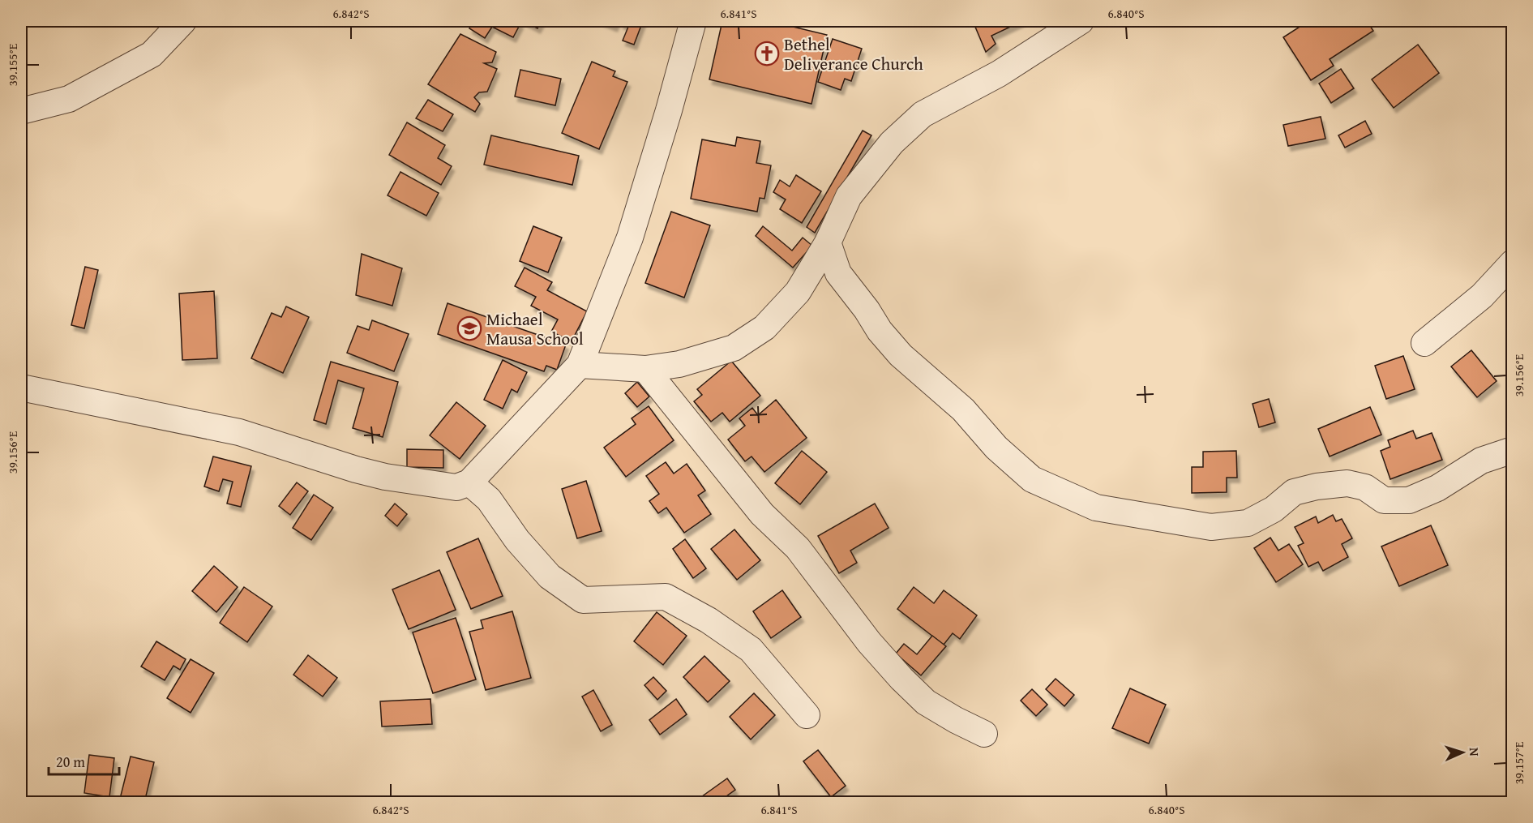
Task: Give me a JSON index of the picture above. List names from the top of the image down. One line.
{"places":{"church":["Bethel Deliverance Church"],"school or university":["Michael Mausa School"]},"scale_bar":"20 m","north":"right","coordinates":["6.842°S","6.841°S","6.840°S","39.155°E","39.156°E","39.157°E"]}
